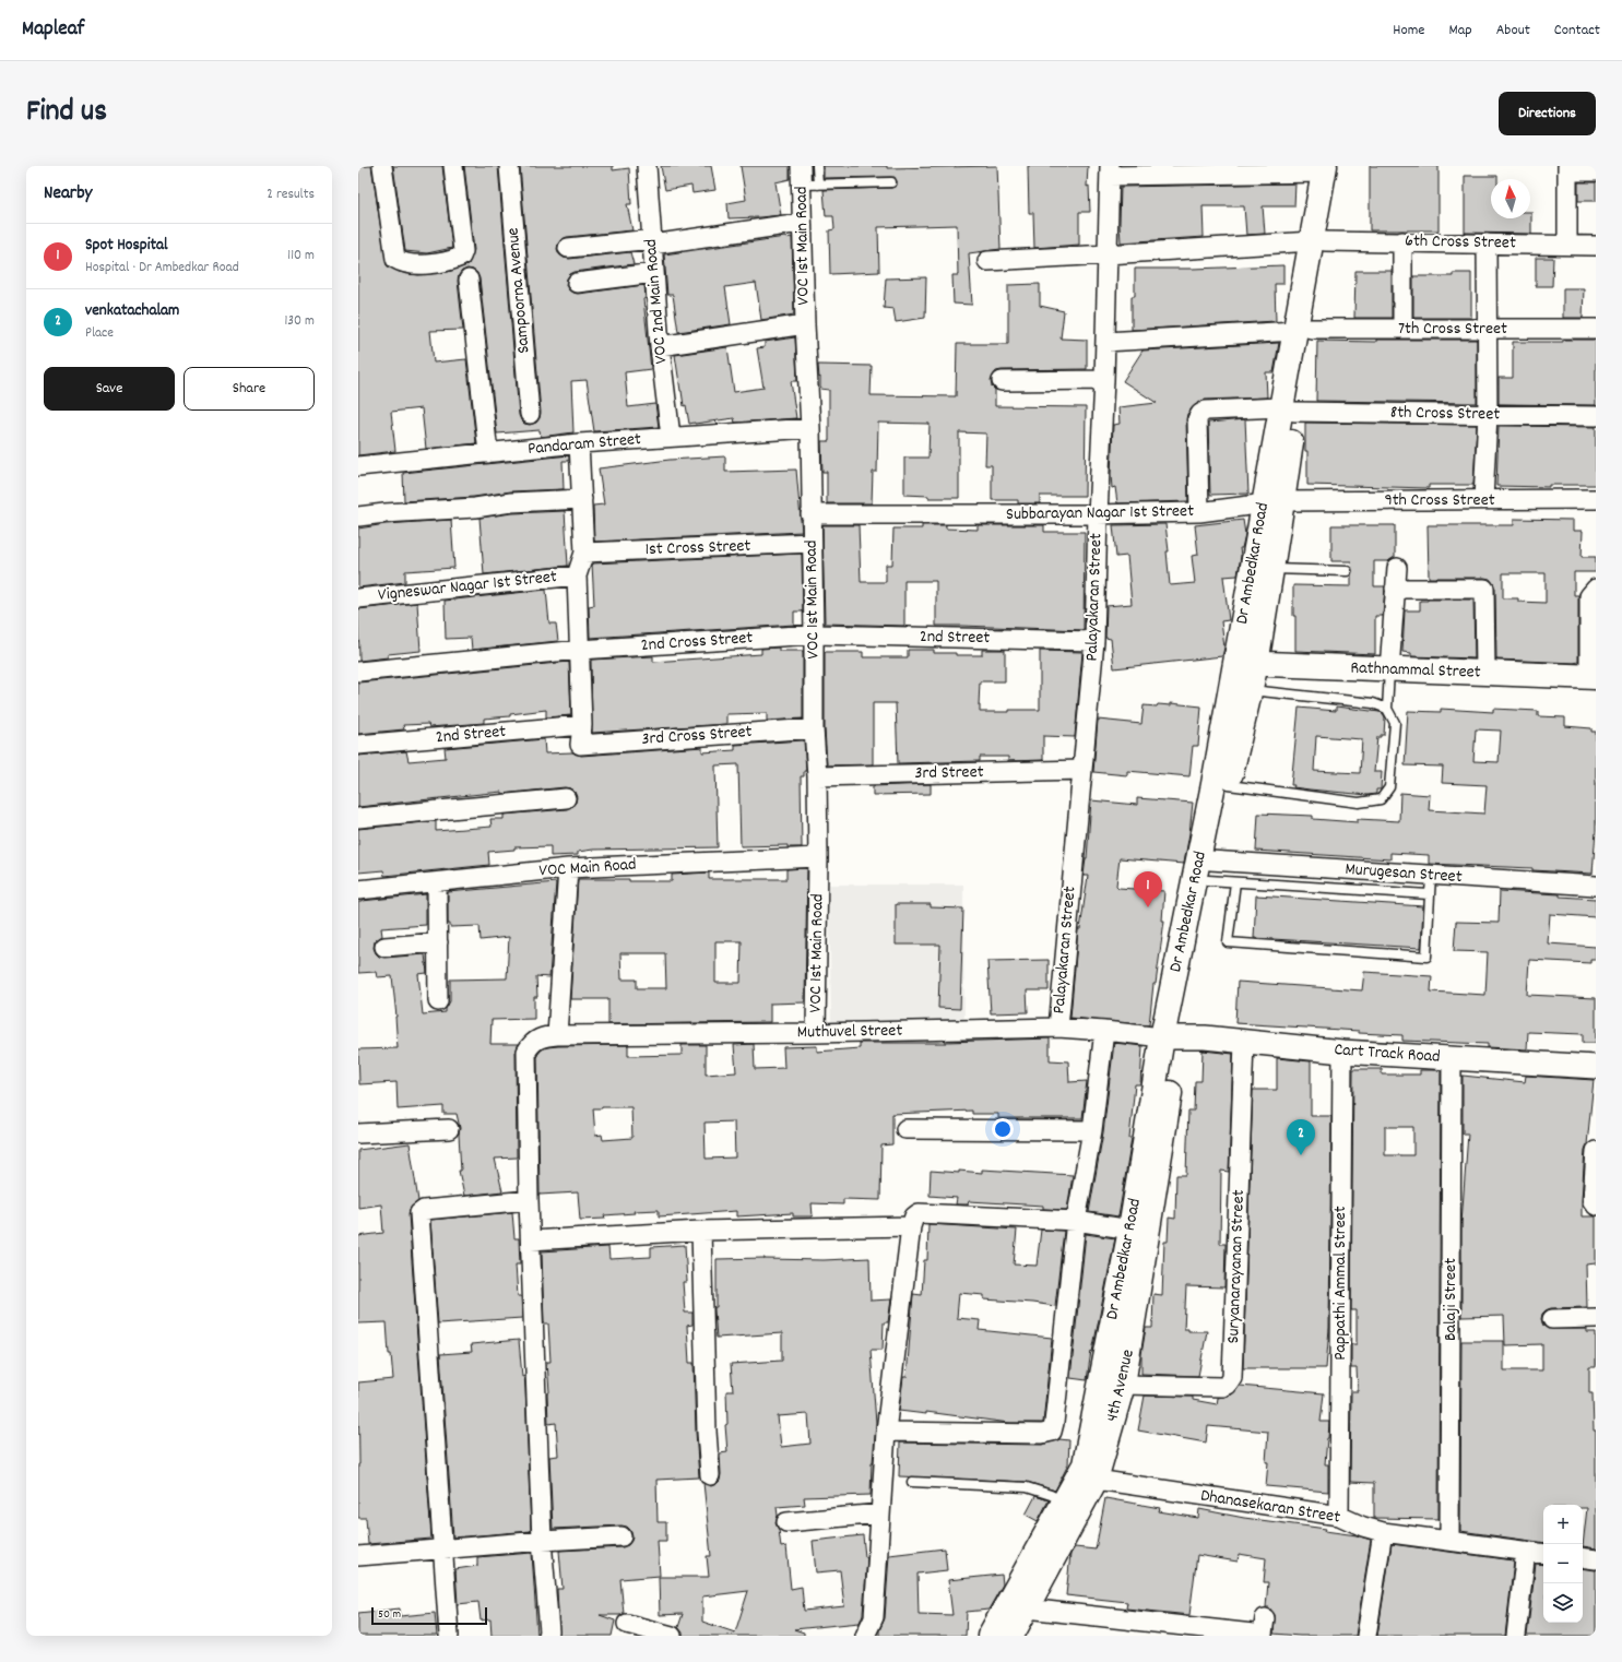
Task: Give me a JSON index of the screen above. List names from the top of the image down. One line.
{"streets":{"main road":["Dr Ambedkar Road","Rathnammal Street","4th Avenue"],"street":["6th Cross Street","VOC 1st Main Road","Sampoorna Avenue","VOC 2nd Main Road","7th Cross Street","8th Cross Street","Pandaram Street","9th Cross Street","Subbarayan Nagar 1st Street","1st Cross Street","Vigneswar Nagar 1st Street","Palayakaran Street","2nd Street","2nd Cross Street","3rd Cross Street","3rd Street","VOC Main Road","Murugesan Street","Muthuvel Street","Cart Track Road","Suryanarayanan Street","Pappathi Ammal Street","Balaji Street","Dhanasekaran Street"]},"crossings":[["6th Cross Street","Dr Ambedkar Road"],["6th Cross Street","Palayakaran Street"],["VOC 1st Main Road","Pandaram Street"],["VOC 1st Main Road","Subbarayan Nagar 1st Street"],["VOC 1st Main Road","1st Cross Street"],["VOC 1st Main Road","2nd Street"],["VOC 1st Main Road","2nd Cross Street"],["VOC 1st Main Road","3rd Cross Street"],["VOC 1st Main Road","3rd Street"],["VOC 1st Main Road","VOC Main Road"],["VOC 1st Main Road","Muthuvel Street"],["VOC 2nd Main Road","Pandaram Street"],["7th Cross Street","Dr Ambedkar Road"],["7th Cross Street","Palayakaran Street"],["8th Cross Street","Subbarayan Nagar 1st Street"],["8th Cross Street","Dr Ambedkar Road"],["9th Cross Street","Subbarayan Nagar 1st Street"],["9th Cross Street","Dr Ambedkar Road"],["Subbarayan Nagar 1st Street","Dr Ambedkar Road"],["Subbarayan Nagar 1st Street","Palayakaran Street"],["Dr Ambedkar Road","Rathnammal Street"],["Dr Ambedkar Road","Murugesan Street"],["Dr Ambedkar Road","Muthuvel Street"],["Dr Ambedkar Road","Cart Track Road"],["Dr Ambedkar Road","4th Avenue"],["Dr Ambedkar Road","Dhanasekaran Street"],["Palayakaran Street","2nd Street"],["Palayakaran Street","3rd Street"],["Palayakaran Street","Muthuvel Street"],["2nd Street","2nd Cross Street"],["2nd Street","3rd Cross Street"],["Muthuvel Street","Cart Track Road"],["Muthuvel Street","4th Avenue"],["Cart Track Road","Suryanarayanan Street"],["Cart Track Road","Pappathi Ammal Street"],["Cart Track Road","Balaji Street"],["Cart Track Road","4th Avenue"],["Suryanarayanan Street","4th Avenue"],["Pappathi Ammal Street","Dhanasekaran Street"],["Balaji Street","Dhanasekaran Street"],["4th Avenue","Dhanasekaran Street"]],"scale_bar":"50 m","north":"top","page":{"header":"Mapleaf","nav":["Home","Map","About","Contact"],"title":"Find us","buttons":["Directions",["Save","Share"]],"heading":["Nearby","2 results"],"list":[{"mark":"1","name":"Spot Hospital","note":"Hospital · Dr Ambedkar Road","value":"110 m"},{"mark":"2","name":"venkatachalam","note":"Place","value":"130 m"}],"pins":["1","2"],"map_buttons":["+","−"],"scale":"50 m"}}
